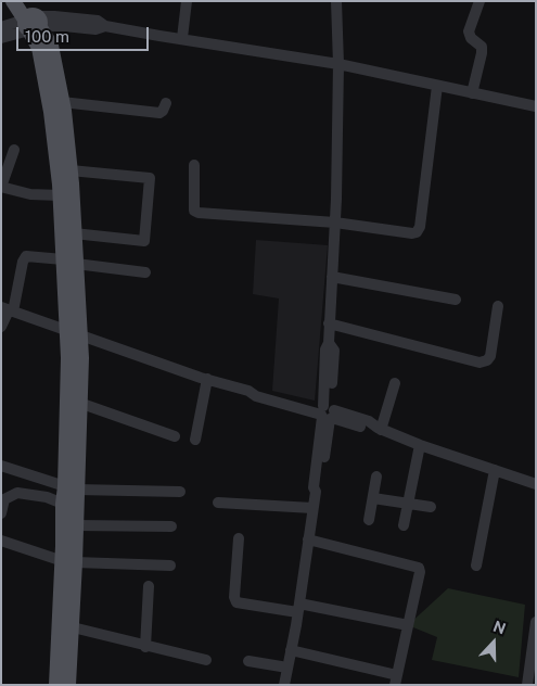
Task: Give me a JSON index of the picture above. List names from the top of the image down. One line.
{"scale_bar":"100 m","north":"top"}
